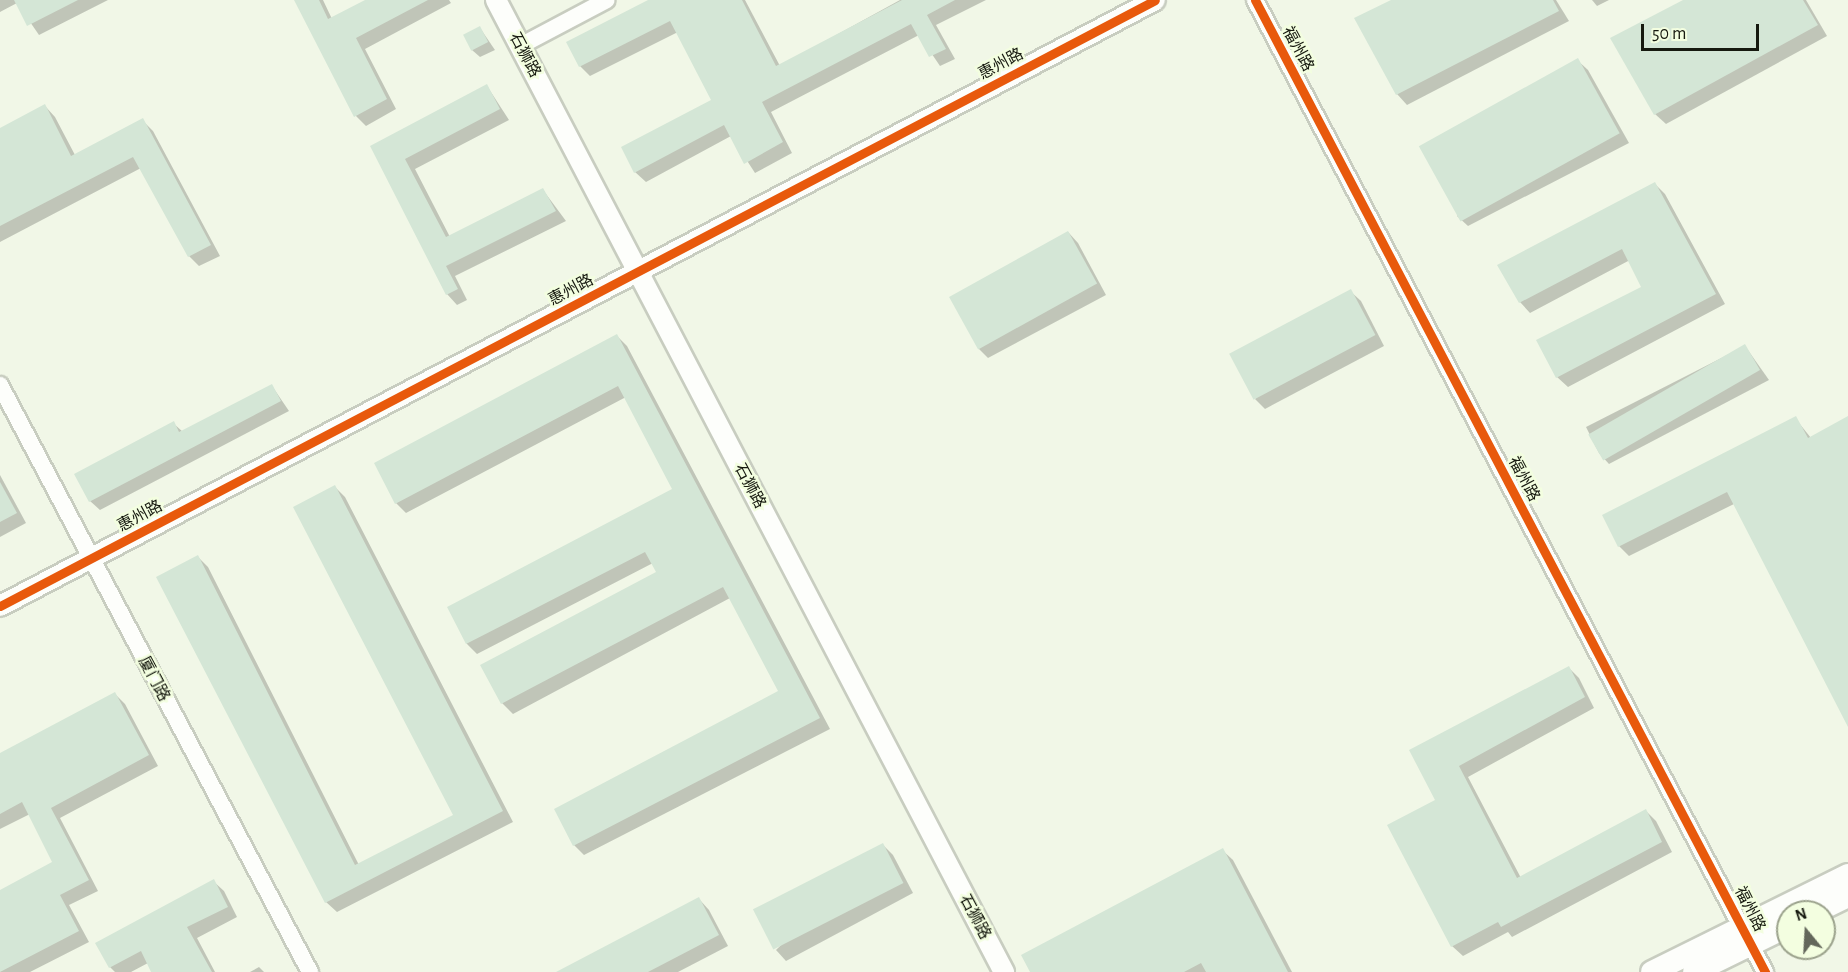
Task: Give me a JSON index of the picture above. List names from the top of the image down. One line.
{"streets":{"street":["福州路","石狮路","惠州路","厦门路"]},"scale_bar":"50 m","north":"top"}
